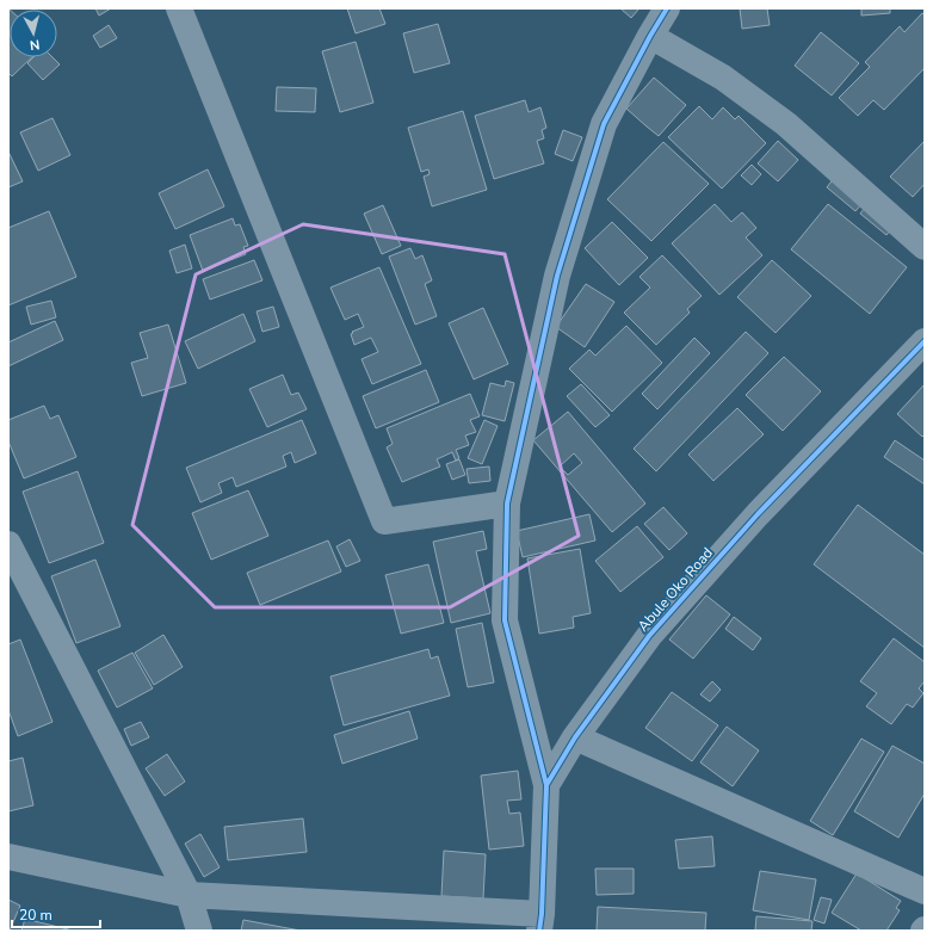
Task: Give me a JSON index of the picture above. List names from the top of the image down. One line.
{"streets":{"street":["Abule Oko Road"]},"scale_bar":"20 m","north":"bottom"}
